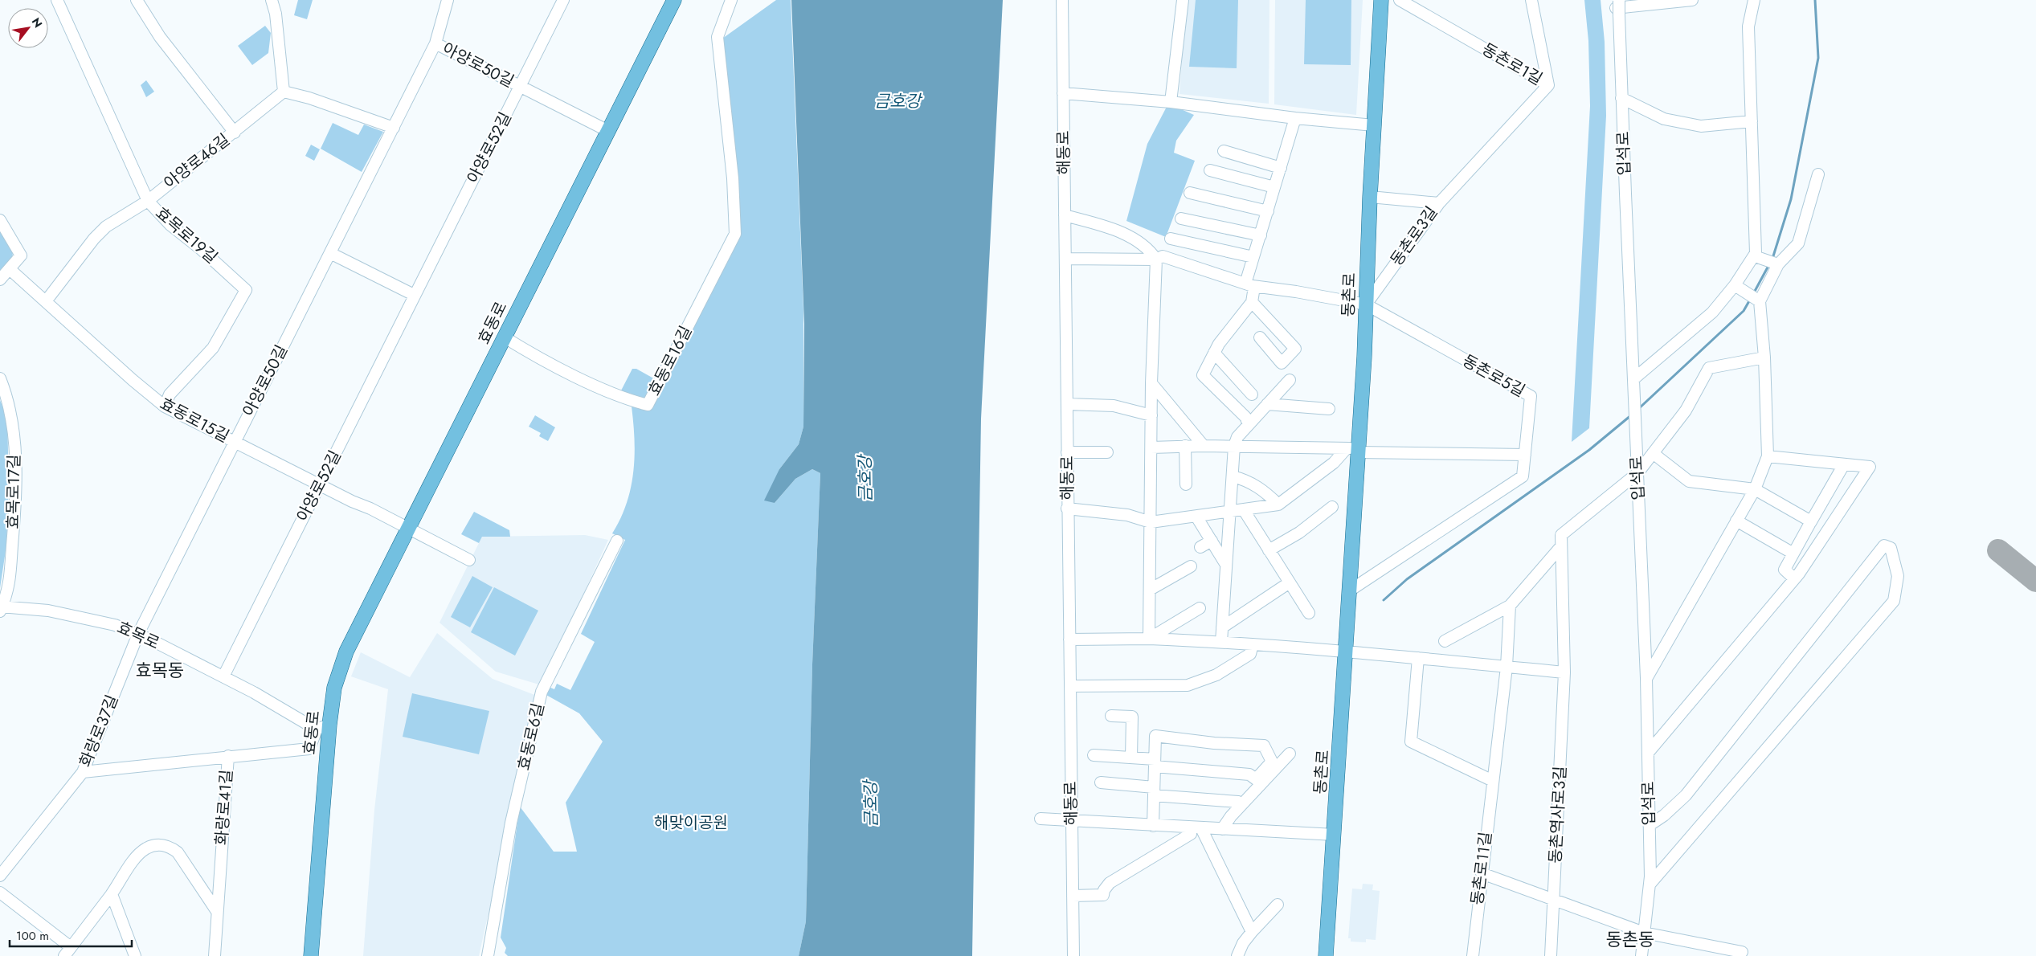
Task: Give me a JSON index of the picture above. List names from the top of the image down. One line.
{"streets":{"main road":["동촌로","효동로"],"street":["동촌로1길","아양로50길","아양로52길","해동로","입석로","아양로46길","효목로19길","동촌로3길","효동로16길","동촌로5길","효동로15길","효목로17길","효목로","화랑로37길","효동로6길","화랑로41길","동촌역사로3길","동촌로11길"]},"crossings":[["동촌로1길","동촌로3길"],["아양로50길","아양로52길"],["아양로50길","효동로15길"],["아양로50길","효목로"],["아양로50길","화랑로37길"],["아양로52길","효동로15길"],["아양로52길","효목로"],["아양로46길","효목로19길"],["아양로46길","효동로15길"],["효목로19길","효동로15길"],["동촌로3길","동촌로"],["동촌로3길","동촌로5길"],["동촌로","동촌로5길"],["효동로","효동로16길"],["효동로","효동로15길"],["효동로","효목로"],["효동로","화랑로41길"],["효목로17길","효목로"],["효목로","화랑로37길"],["화랑로37길","화랑로41길"]],"districts":["효목동","동촌동"],"water":["금호강"],"parks":["해맞이공원"],"scale_bar":"100 m","north":"top right"}
